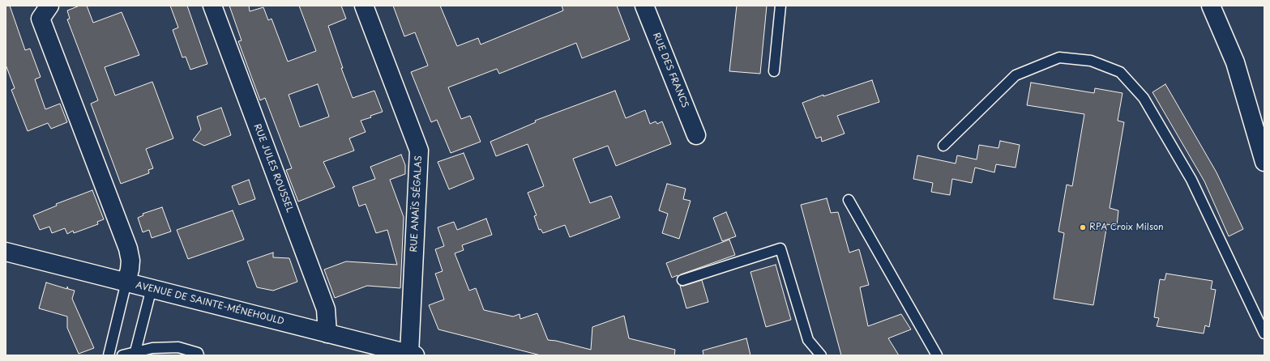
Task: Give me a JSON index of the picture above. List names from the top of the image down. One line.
{"streets":{"street":["RUE DES FRANCS","RUE JULES ROUSSEL","RUE ANAÏS SÉGALAS","AVENUE DE SAINTE-MÉNEHOULD"]},"crossings":[["RUE JULES ROUSSEL","AVENUE DE SAINTE-MÉNEHOULD"],["RUE ANAÏS SÉGALAS","AVENUE DE SAINTE-MÉNEHOULD"]],"places":["RPA Croix Milson"]}
